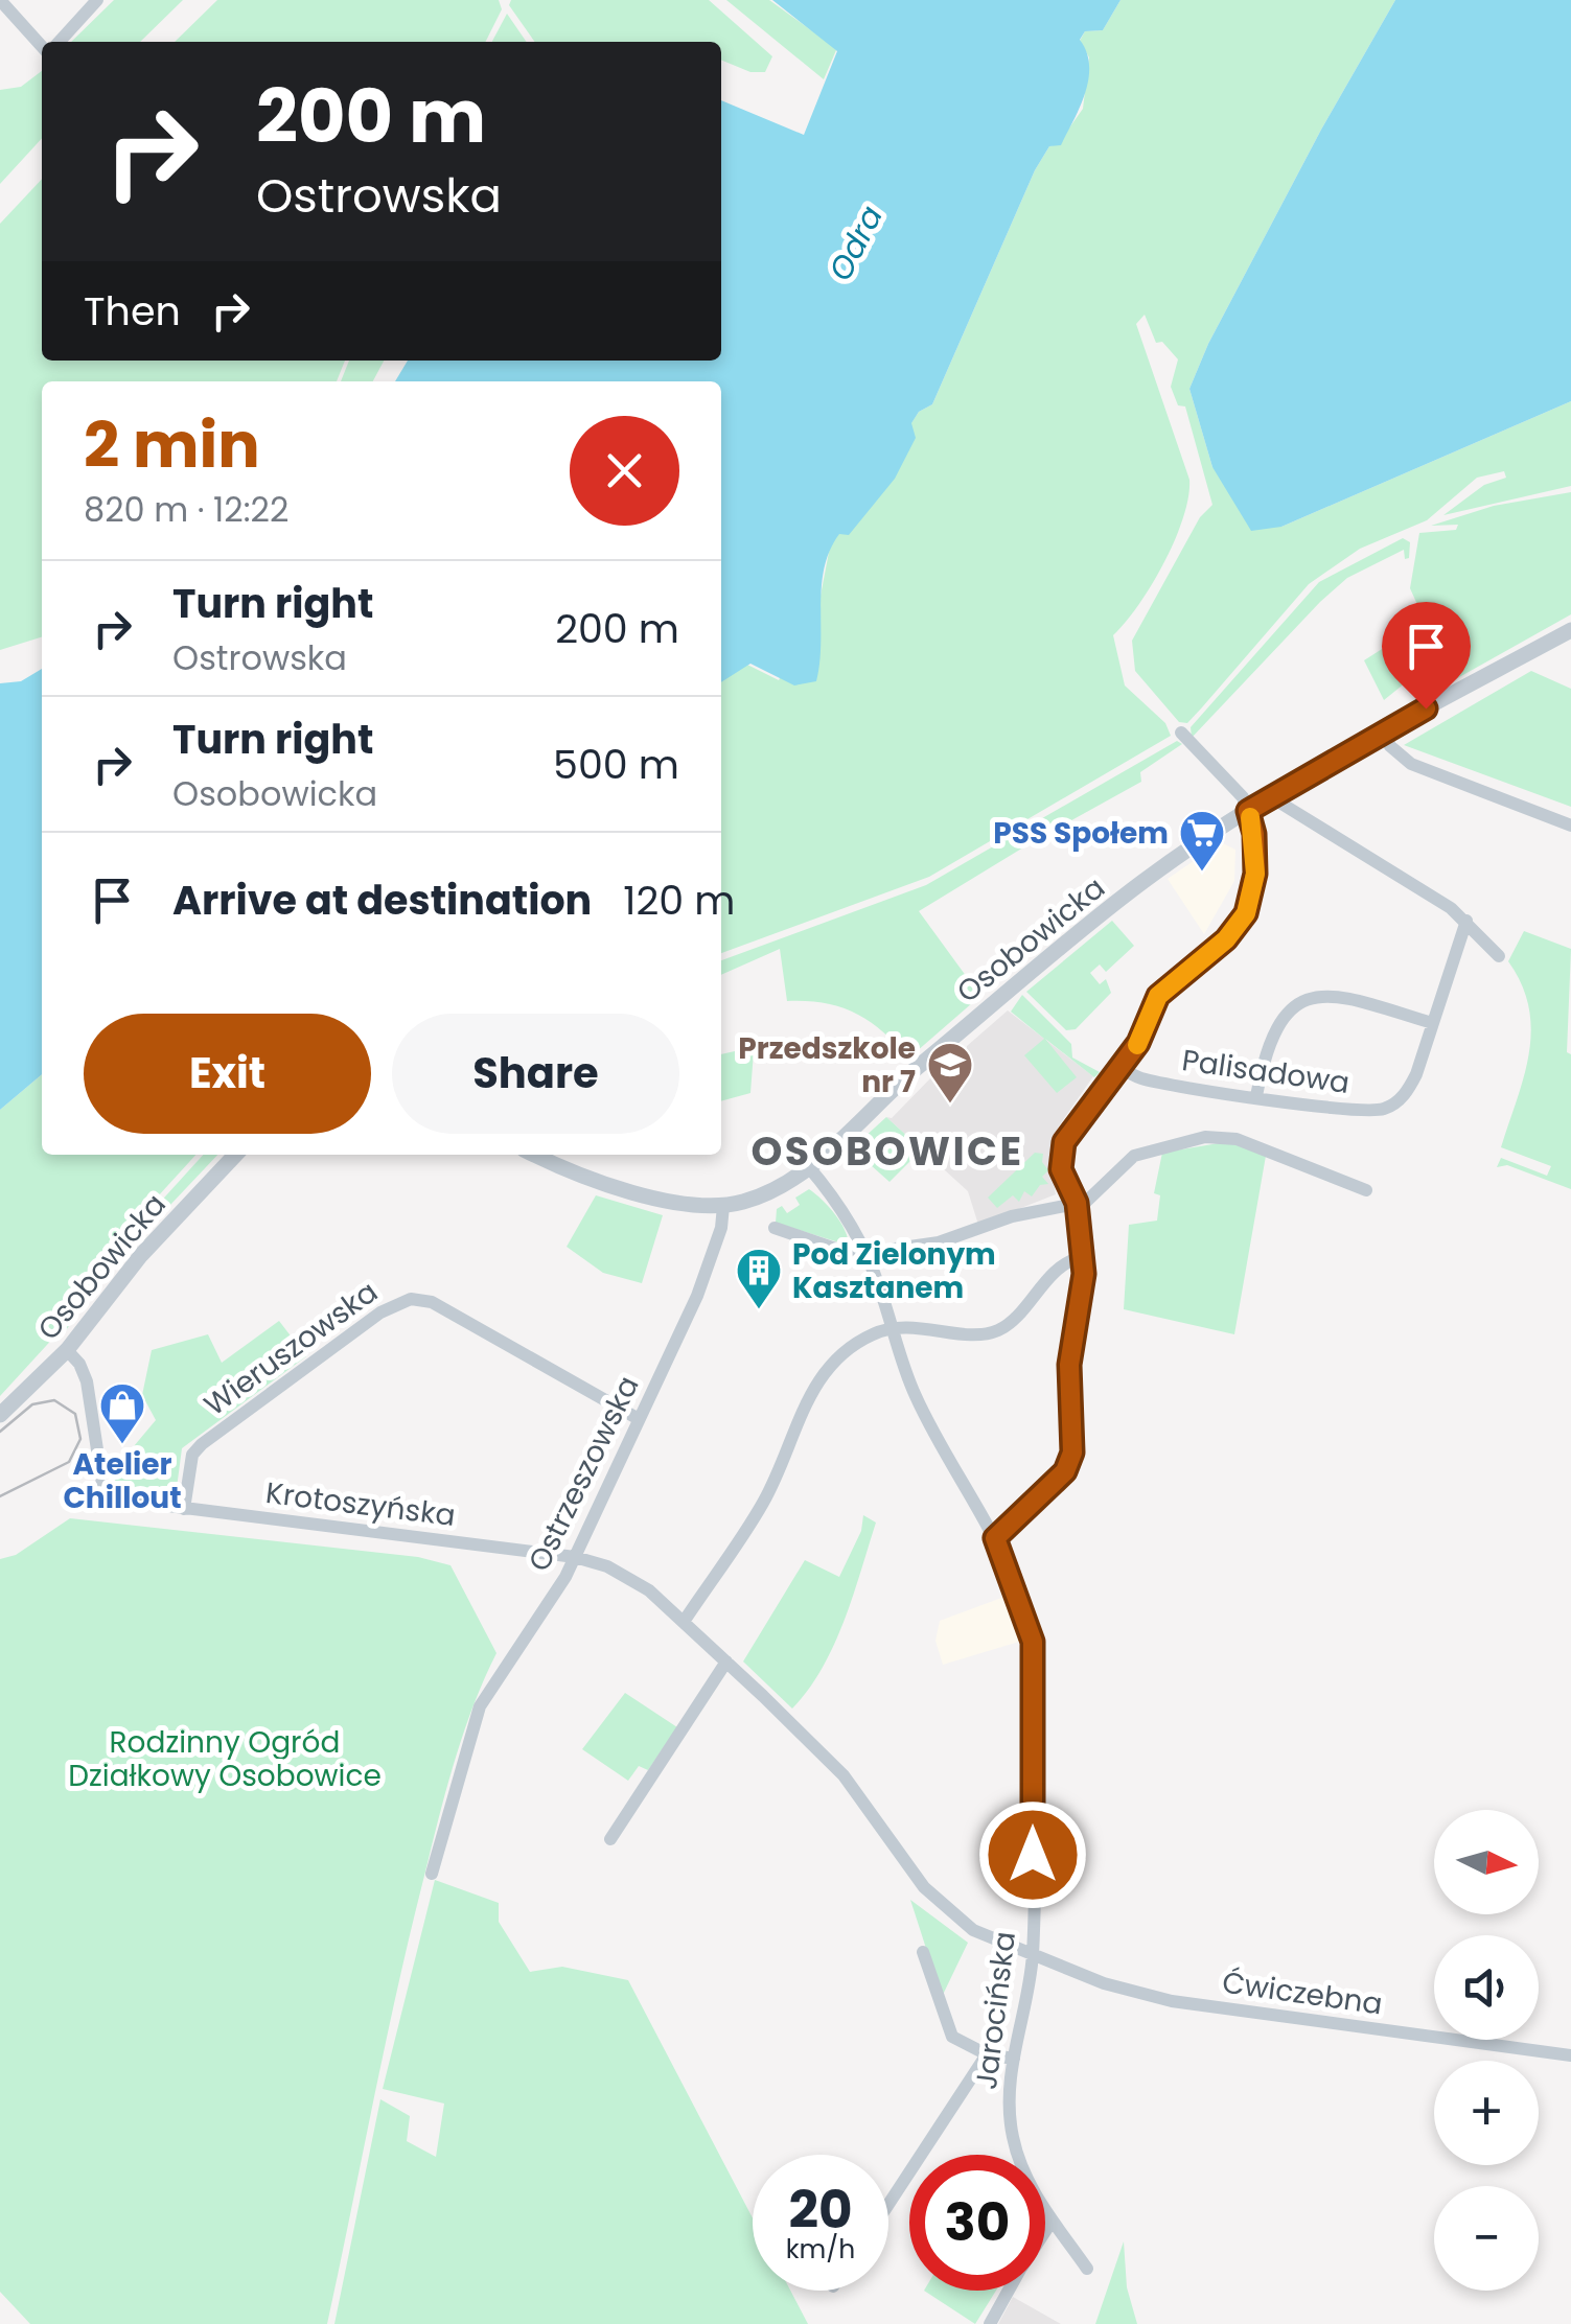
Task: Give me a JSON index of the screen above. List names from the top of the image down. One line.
{"streets":{"street":["Osobowicka","Palisadowa","Wieruszowska","Ostrzeszowska","Krotoszyńska","Ćwiczebna","Jarocińska"]},"crossings":[["Osobowicka","Ostrzeszowska"],["Osobowicka","Krotoszyńska"],["Osobowicka","Jarocińska"],["Wieruszowska","Ostrzeszowska"],["Wieruszowska","Krotoszyńska"],["Ostrzeszowska","Krotoszyńska"],["Krotoszyńska","Ćwiczebna"],["Krotoszyńska","Jarocińska"],["Ćwiczebna","Jarocińska"]],"districts":["OSOBOWICE"],"water":["Odra"],"parks":["Rodzinny Ogród Działkowy Osobowice"],"places":{"supermarket":["PSS Społem"],"school or university":["Przedszkole nr 7"],"building":["Pod Zielonym Kasztanem"],"shop":["Atelier Chillout"]},"north":"right","page":{"turn":["200 m","Ostrowska"],"then":"Then","heading":["2 min","820 m · 12:22"],"list":[{"name":"Turn right","note":"Ostrowska","value":"200 m"},{"name":"Turn right","note":"Osobowicka","value":"500 m"},{"name":"Arrive at destination","value":"120 m"}],"buttons":["Exit","Share"],"map_buttons":["+","−"],"speed":"20 km/h","limit":"30"}}
